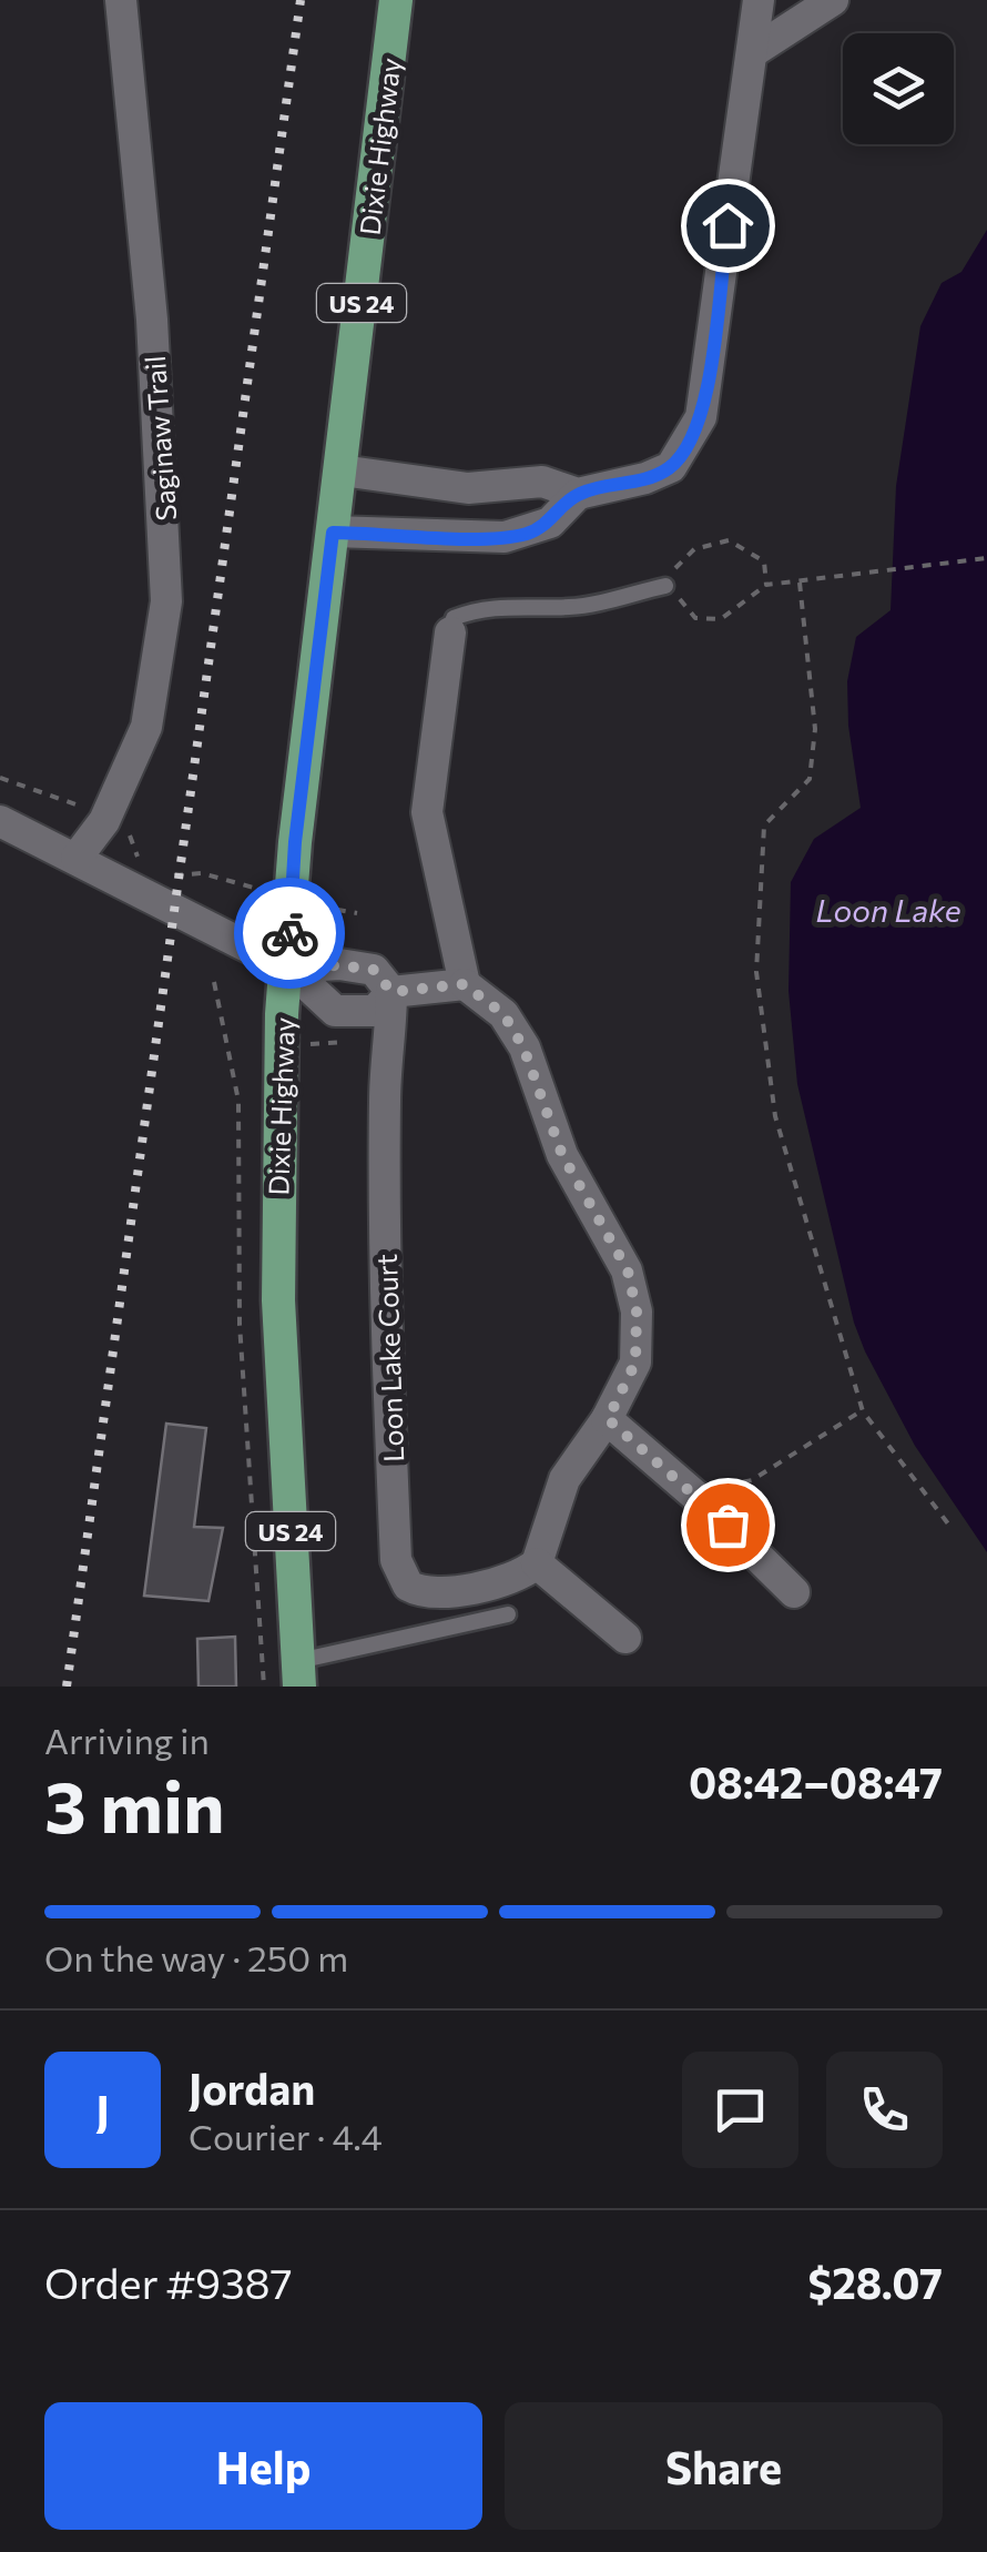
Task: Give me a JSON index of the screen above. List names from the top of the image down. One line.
{"streets":{"main road":["Dixie Highway","US 24"],"street":["Saginaw Trail","Loon Lake Court"]},"water":["Loon Lake"],"page":{"heading":["3 min","Arriving in","08:42–08:47"],"panel":["Jordan","Courier · 4.4","Order #9387","$28.07"],"bar":"On the way · 250 m","round":"J","buttons":["Help","Share"]}}
